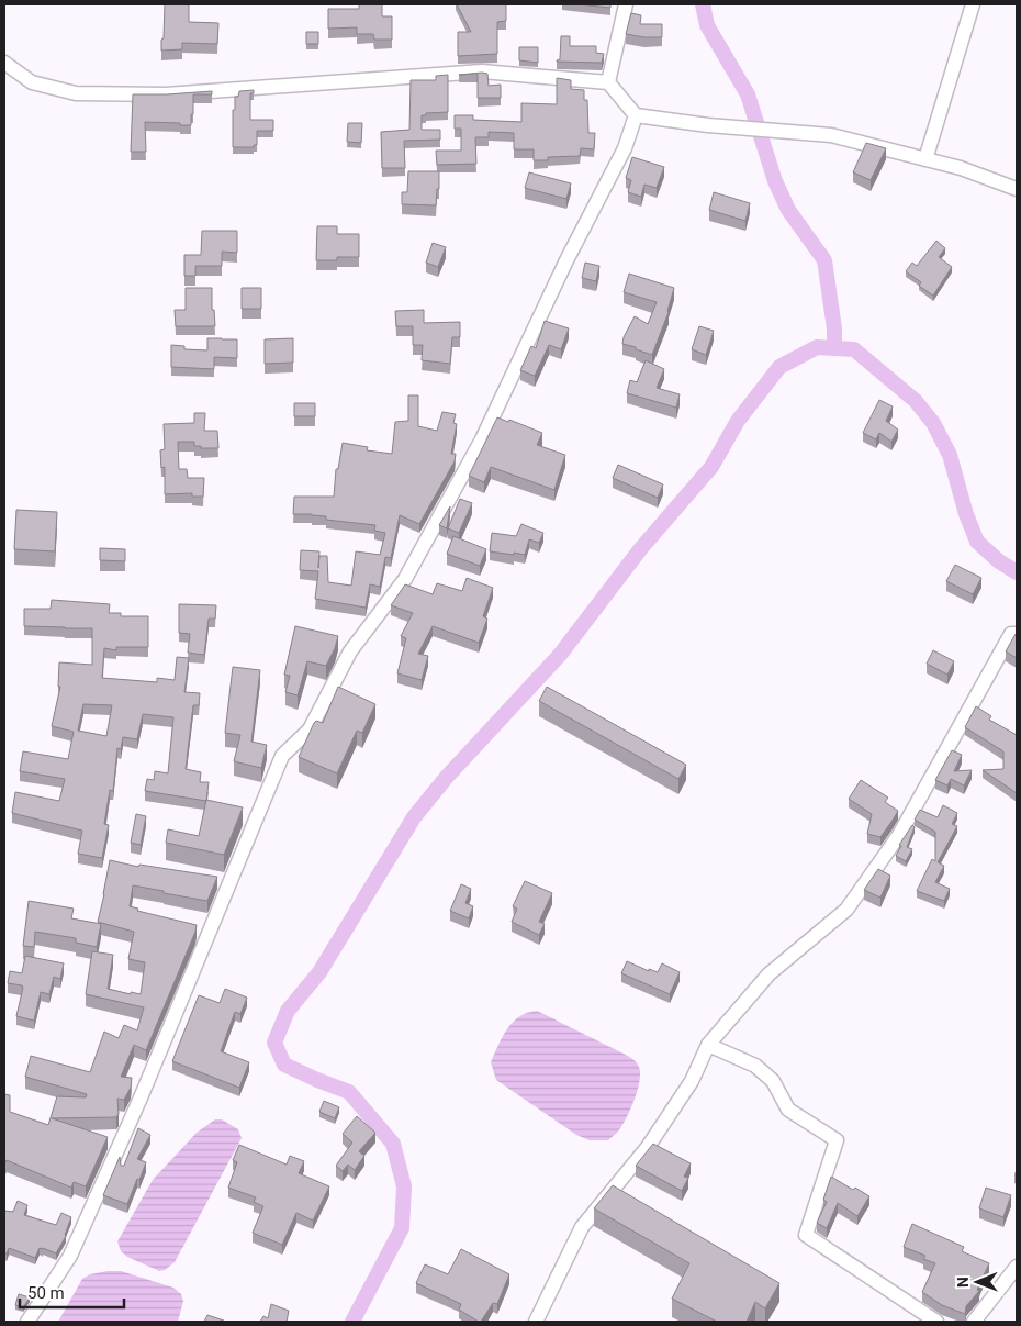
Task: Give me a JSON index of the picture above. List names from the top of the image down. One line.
{"scale_bar":"50 m","north":"left"}
